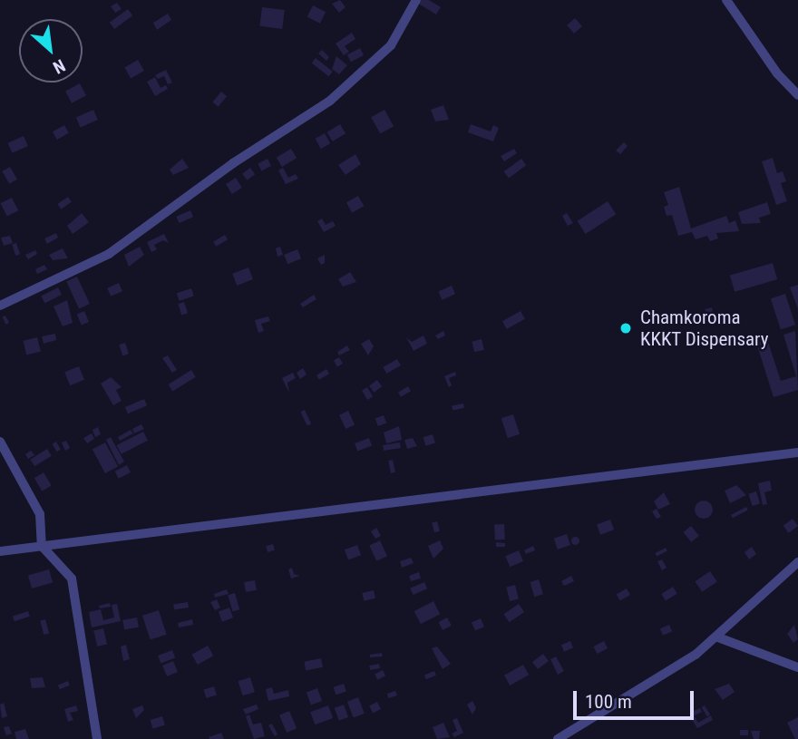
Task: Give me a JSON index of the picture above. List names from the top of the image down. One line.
{"places":["Chamkoroma KKKT Dispensary"],"scale_bar":"100 m","north":"bottom right"}
